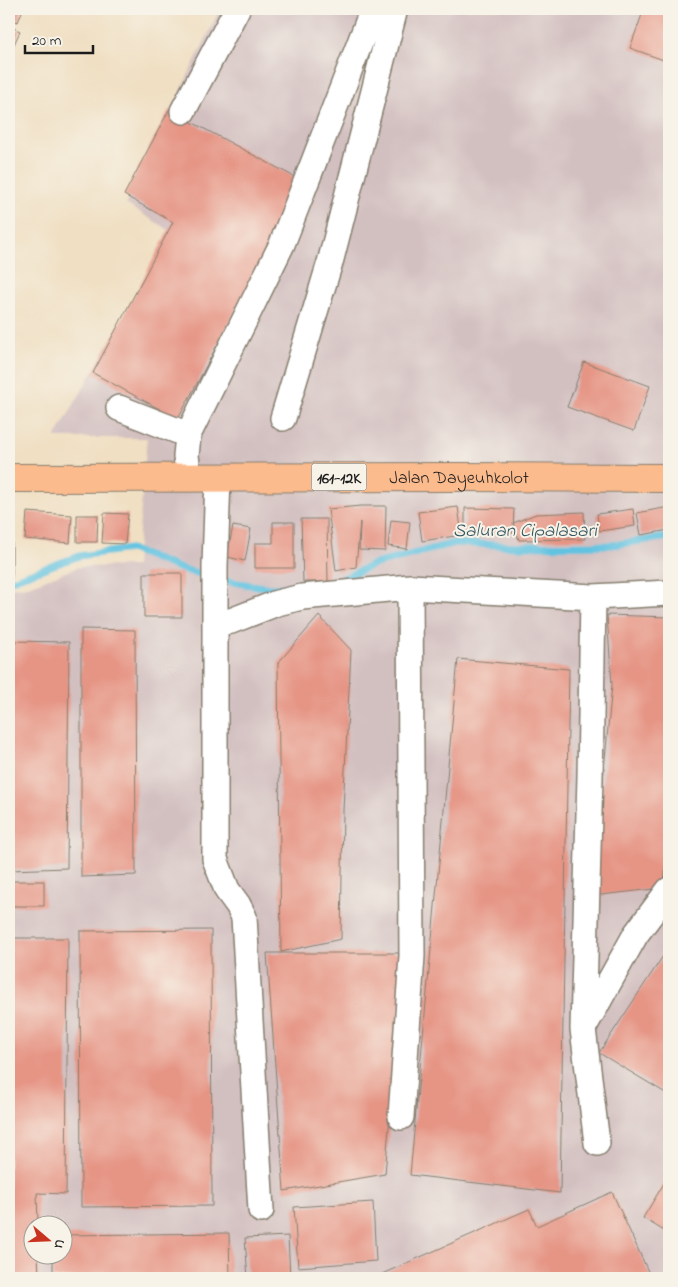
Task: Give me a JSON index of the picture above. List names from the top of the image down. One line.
{"streets":{"main road":["161-12K","Jalan Dayeuhkolot"]},"water":["Saluran Cipalasari"],"scale_bar":"20 m","north":"right"}
